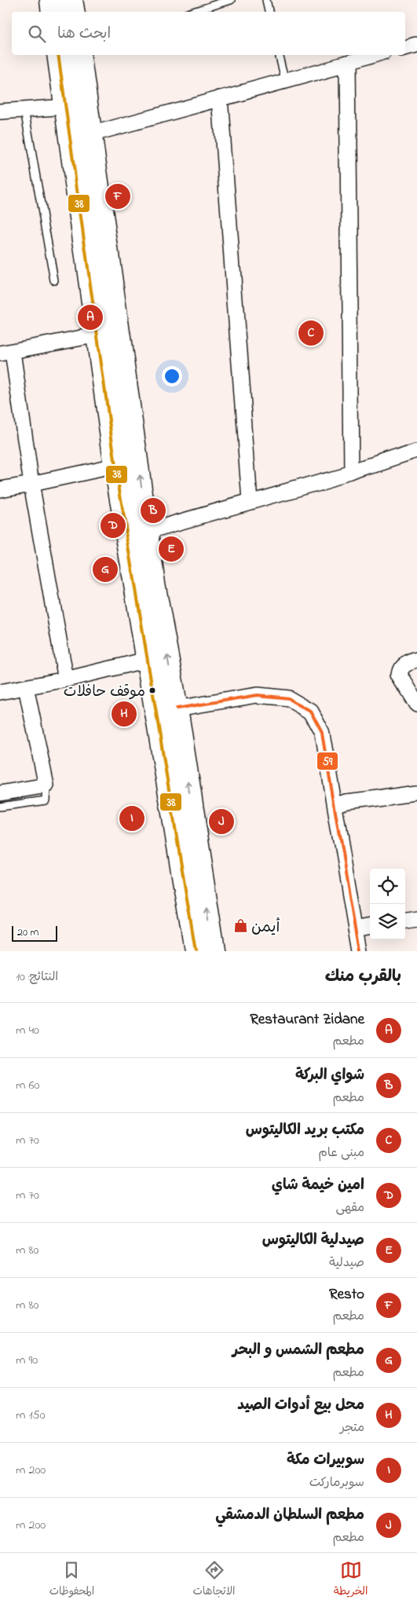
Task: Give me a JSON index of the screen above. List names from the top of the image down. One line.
{"places":{"other":["موقف حافلات"],"shop":["أيمن"]},"lines":["transit line 38","transit line 59"],"scale_bar":"20 m","page":{"search":"ابحث هنا","pins":["F","A","C","B","D","E","G","H","I","J"],"scale":"20 m","heading":["بالقرب منك","النتائج: 10"],"list":[{"mark":"A","name":"Restaurant Zidane","note":"مطعم","value":"40 m"},{"mark":"B","name":"شواي البركة","note":"مطعم","value":"60 m"},{"mark":"C","name":"مكتب بريد الكاليتوس","note":"مبنى عام","value":"70 m"},{"mark":"D","name":"امين خيمة شاي","note":"مقهى","value":"70 m"},{"mark":"E","name":"صيدلية الكاليتوس","note":"صيدلية","value":"80 m"},{"mark":"F","name":"Resto","note":"مطعم","value":"80 m"},{"mark":"G","name":"مطعم الشمس و البحر","note":"مطعم","value":"90 m"},{"mark":"H","name":"محل بيع أدوات الصيد","note":"متجر","value":"150 m"},{"mark":"I","name":"سوبيرات مكة","note":"سوبرماركت","value":"200 m"},{"mark":"J","name":"مطعم السلطان الدمشقي","note":"مطعم","value":"200 m"}],"nav":["الخريطة","الاتجاهات","المحفوظات"]}}
